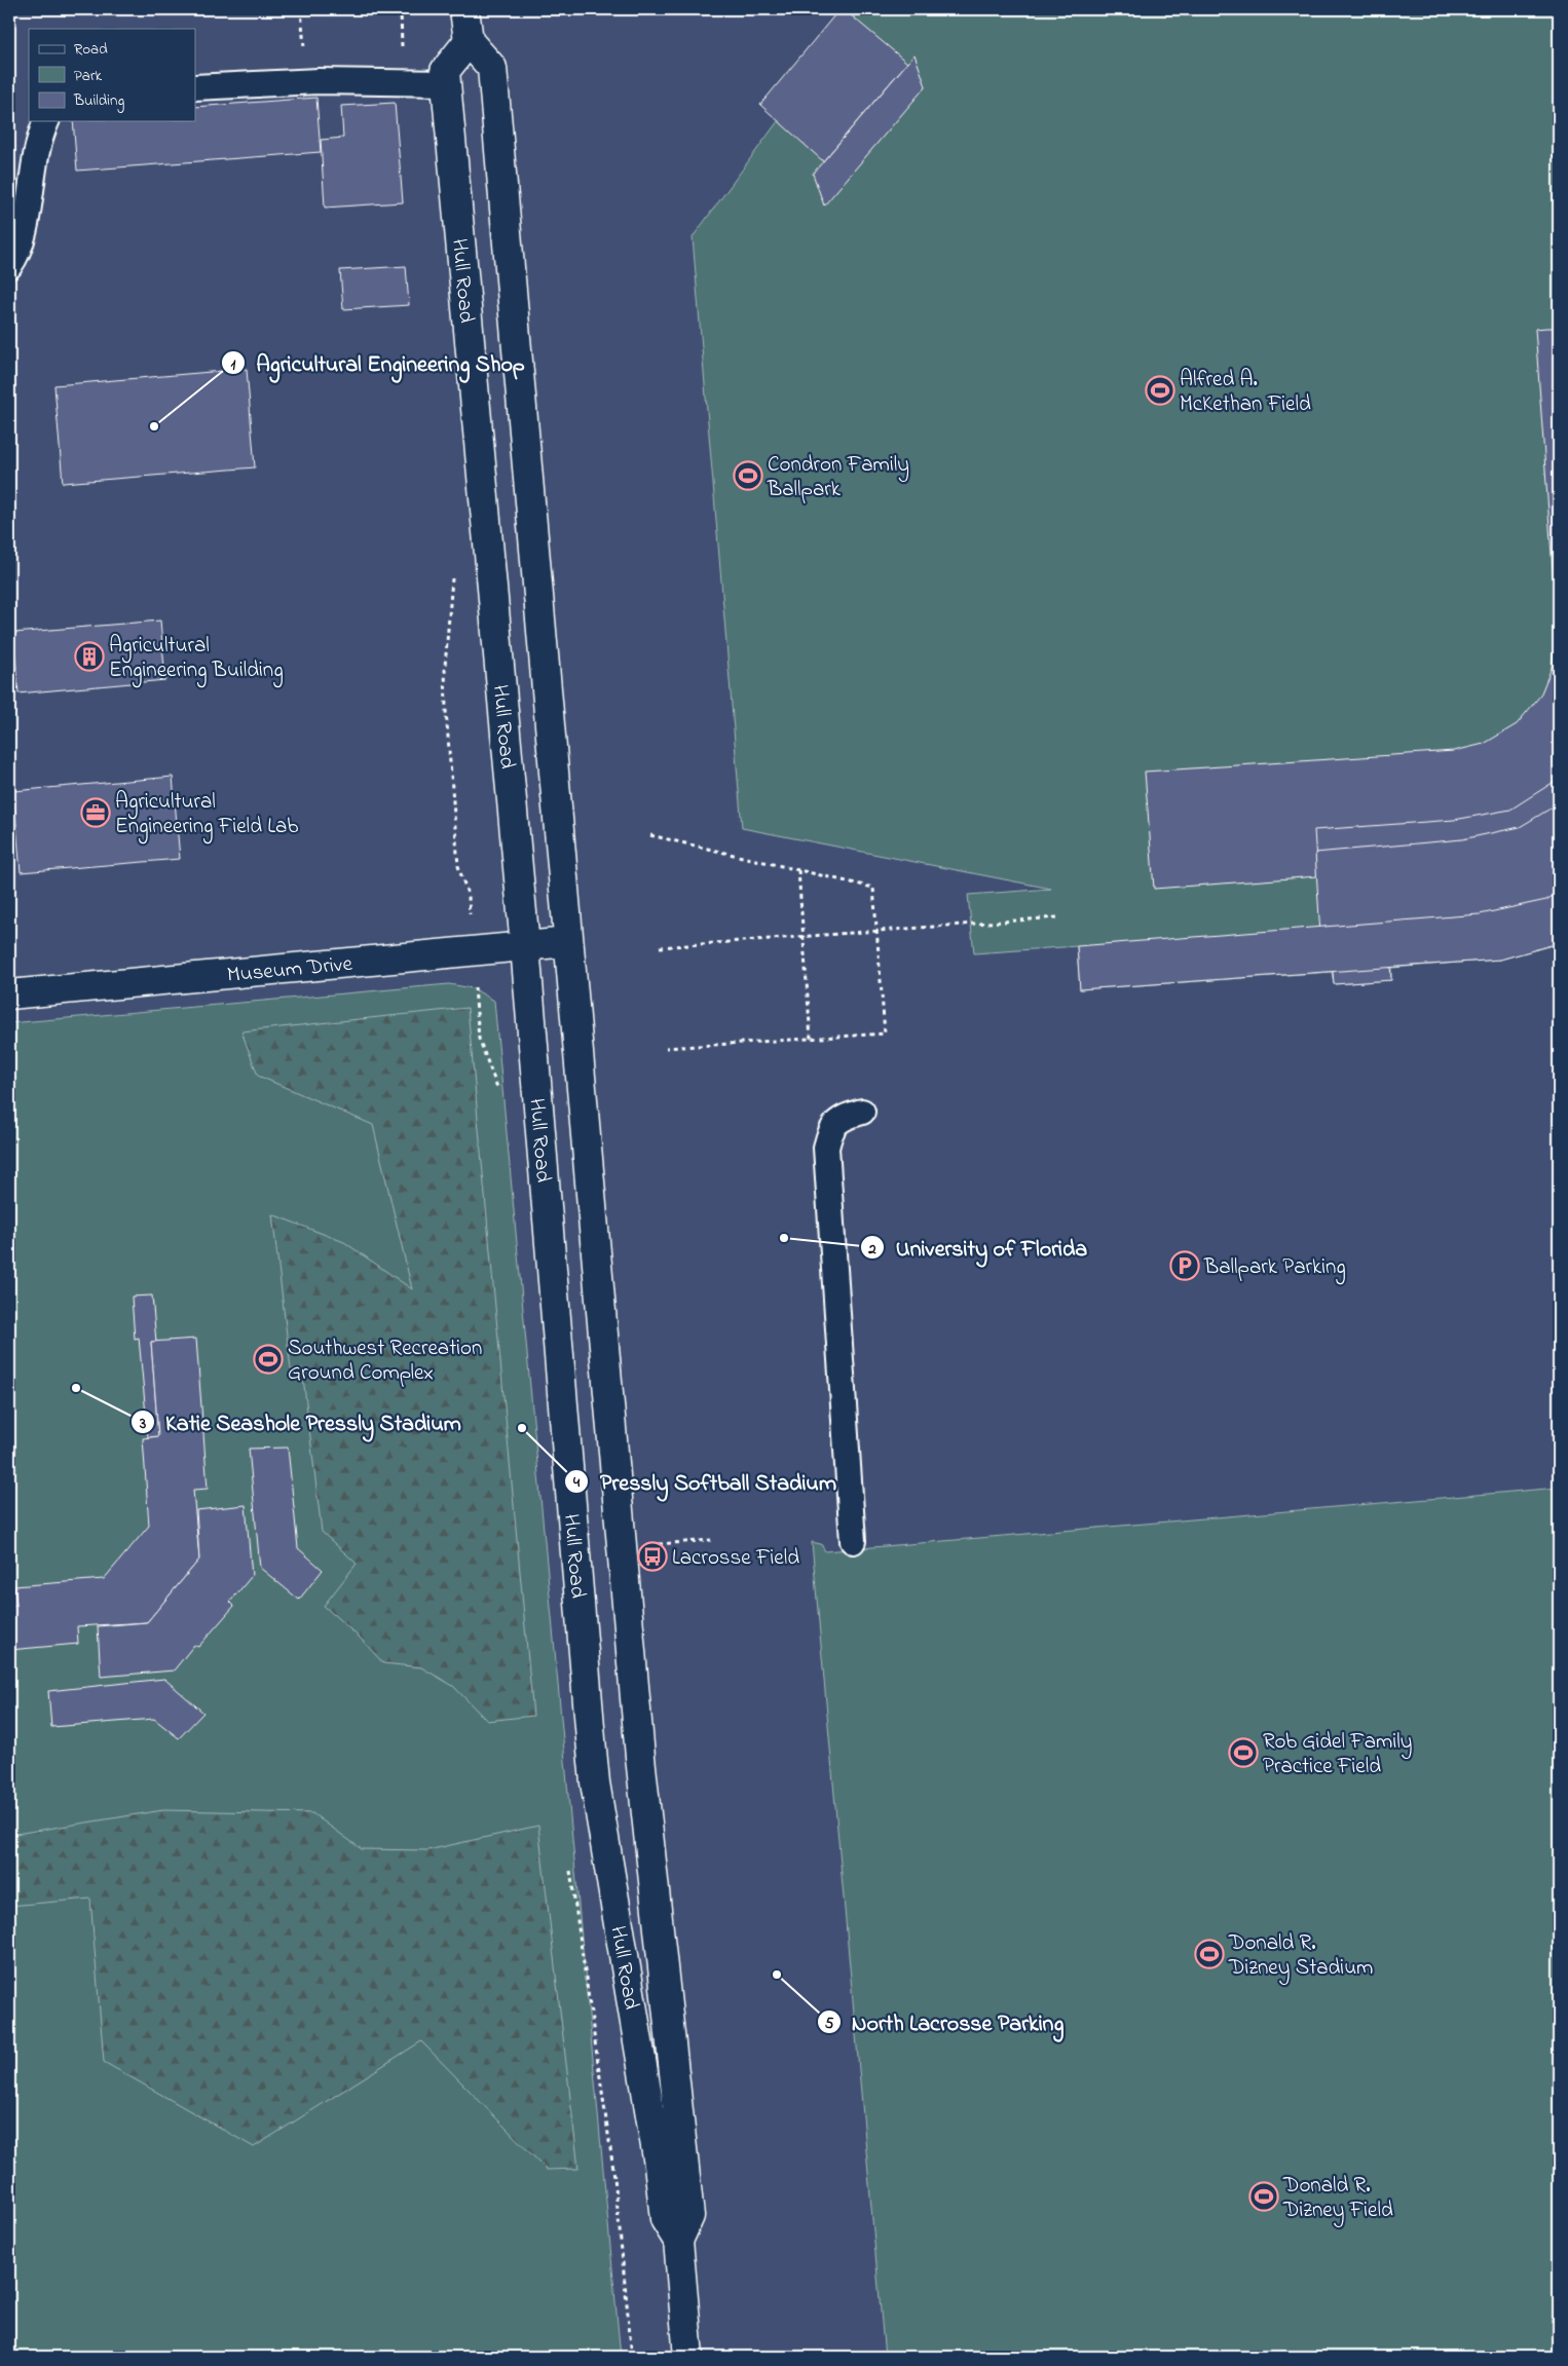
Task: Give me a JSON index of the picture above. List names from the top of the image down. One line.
{"streets":{"street":["Hull Road","Museum Drive"]},"crossings":[["Hull Road","Museum Drive"]],"places":{"sports":["Alfred A. McKethan Field","Condron Family Ballpark","Southwest Recreation Ground Complex","Rob Gidel Family Practice Field","Donald R. Dizney Stadium","Donald R. Dizney Field"],"other":["Agricultural Engineering Shop","University of Florida","Katie Seashole Pressly Stadium","Pressly Softball Stadium","North Lacrosse Parking"],"building":["Agricultural Engineering Building"],"office":["Agricultural Engineering Field Lab"],"parking":["Ballpark Parking"],"bus stop":["Lacrosse Field"]},"legend":["Road","Park","Building"]}
